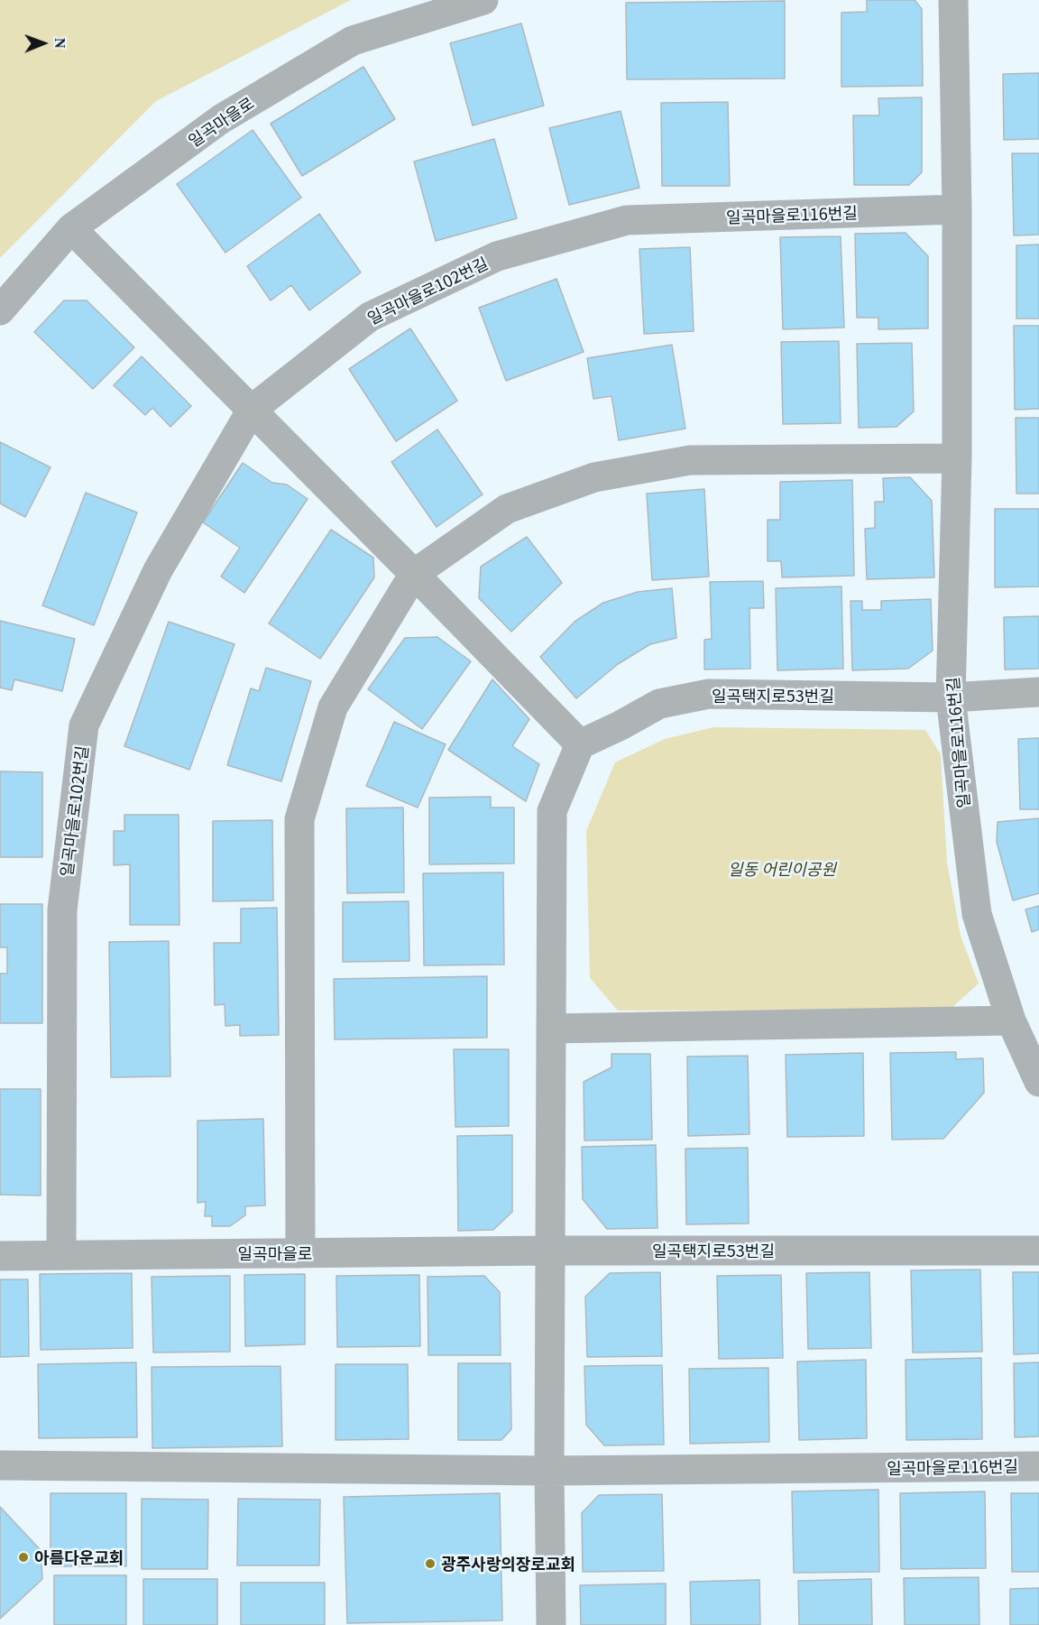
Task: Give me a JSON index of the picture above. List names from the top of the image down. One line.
{"streets":{"street":["일곡마을로","일곡마을로116번길","일곡마을로102번길","일곡택지로53번길"]},"crossings":[["일곡마을로","일곡마을로102번길"],["일곡마을로","일곡택지로53번길"],["일곡마을로116번길","일곡마을로102번길"],["일곡마을로116번길","일곡택지로53번길"]],"parks":["일동 어린이공원"],"places":["아름다운교회","광주사랑의장로교회"],"north":"right"}
